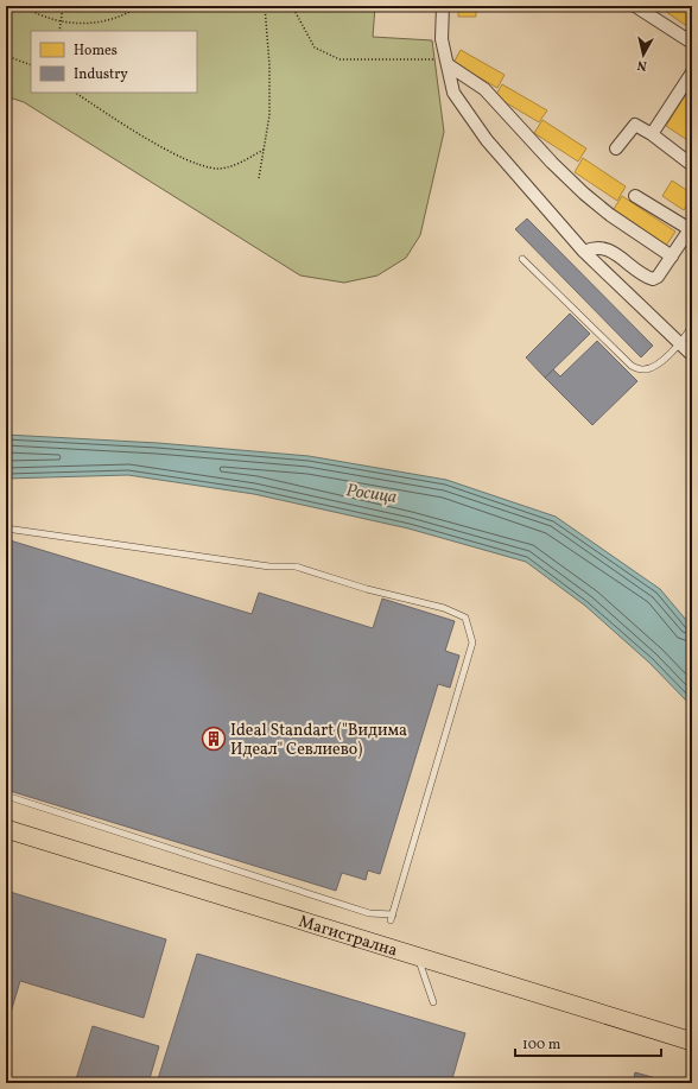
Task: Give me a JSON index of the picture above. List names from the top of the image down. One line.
{"streets":{"main road":["Магистрална"]},"water":["Росица"],"places":{"building":["Ideal Standart (\"Видима Идеал\" Севлиево)"]},"legend":["Homes","Industry"],"scale_bar":"100 m","north":"bottom"}
